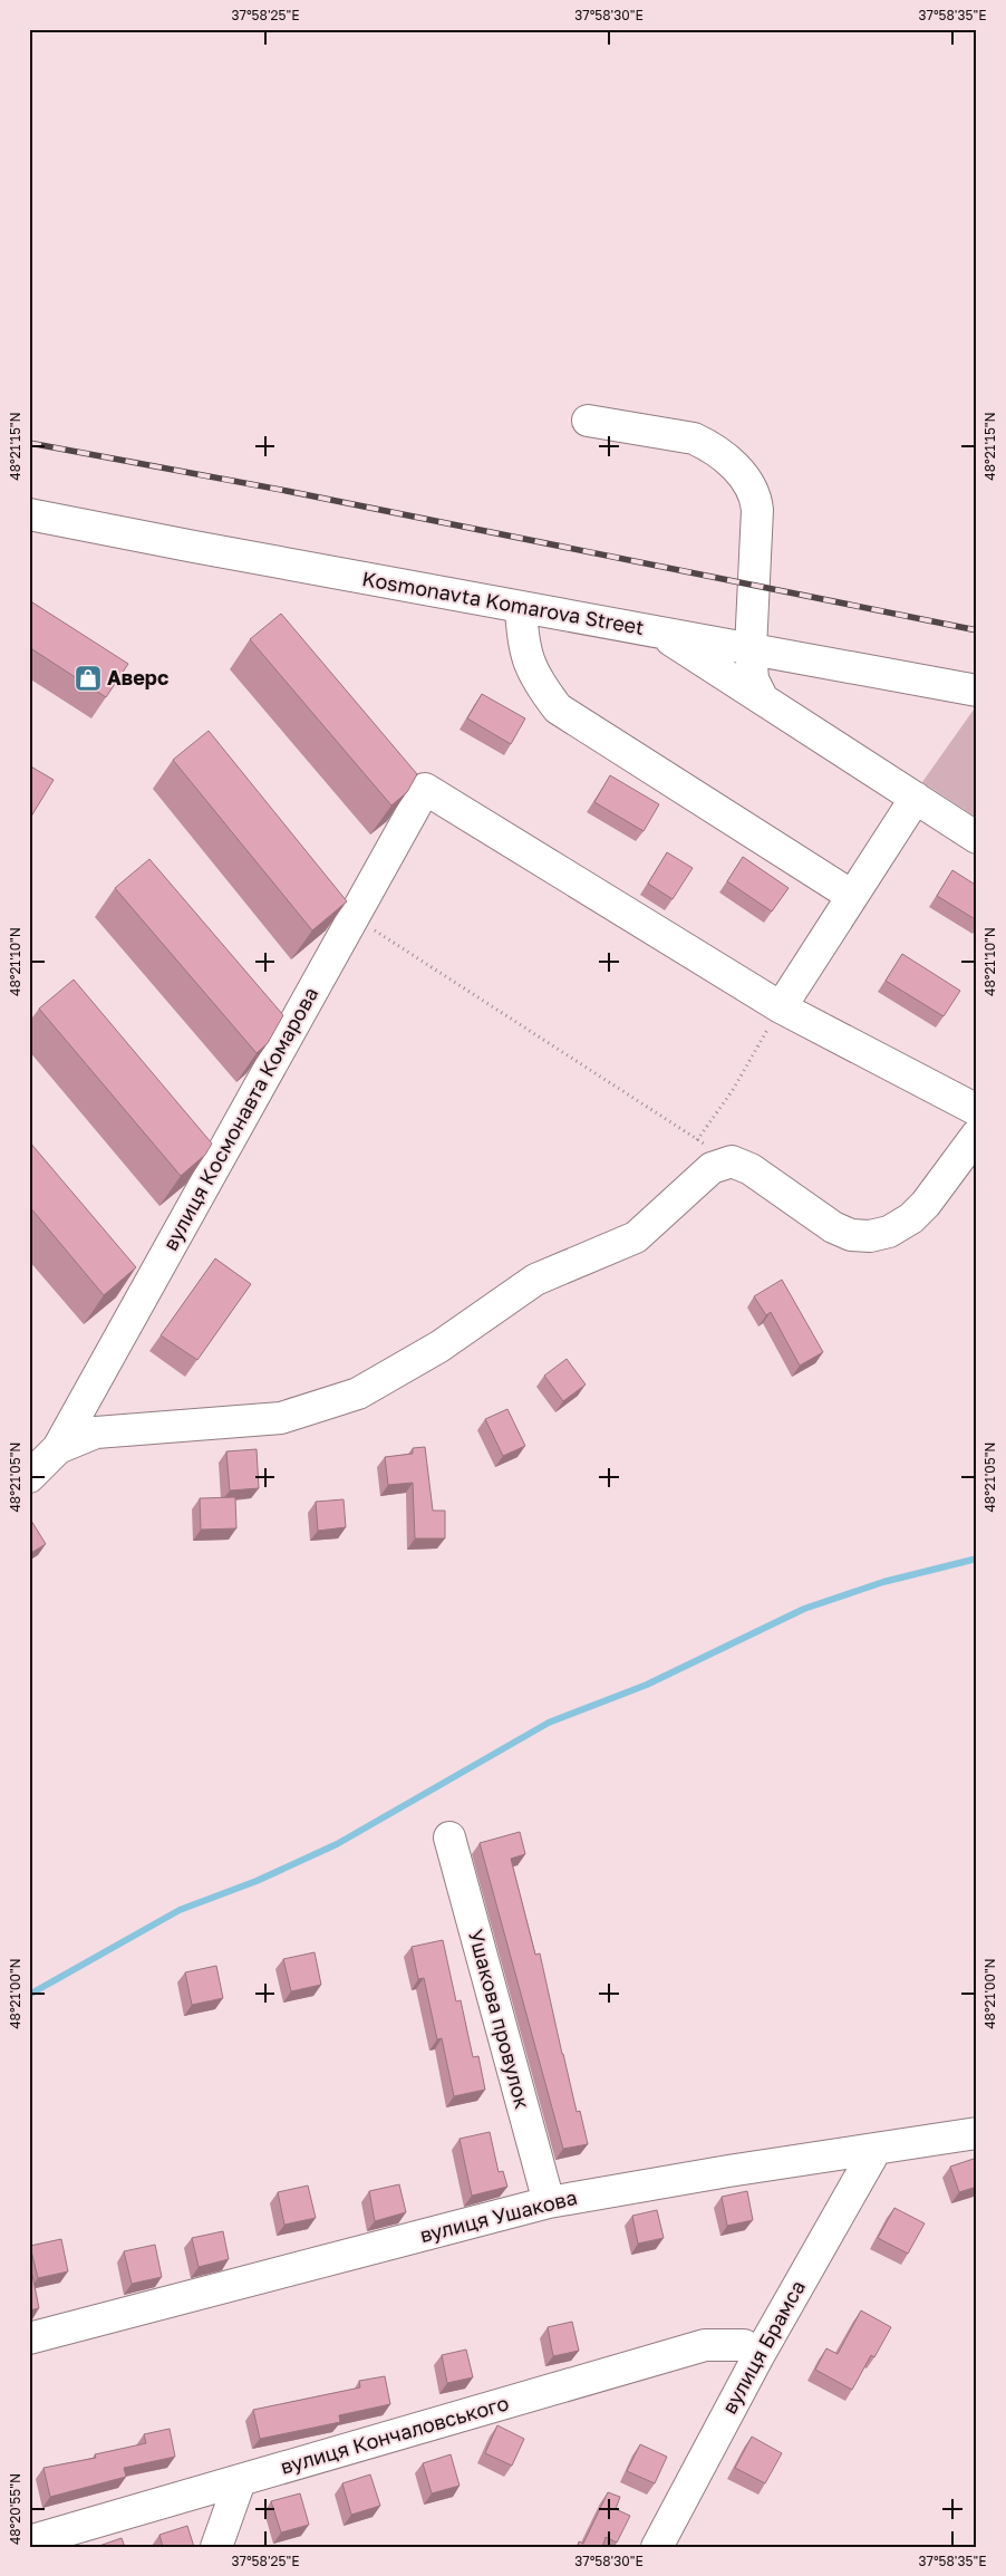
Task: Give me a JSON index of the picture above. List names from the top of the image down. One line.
{"streets":{"street":["Kosmonavta Komarova Street","вулиця Космонавта Комарова","Ушакова провулок","вулиця Ушакова","вулиця Брамса","вулиця Кончаловського"]},"crossings":[["Ушакова провулок","вулиця Ушакова"],["вулиця Ушакова","вулиця Брамса"],["вулиця Брамса","вулиця Кончаловського"]],"places":{"shop":["Аверс"]},"coordinates":["37°58'25\"E","37°58'30\"E","37°58'35\"E","48°21'15\"N","48°21'10\"N","48°21'05\"N","48°21'00\"N","48°20'55\"N"]}
